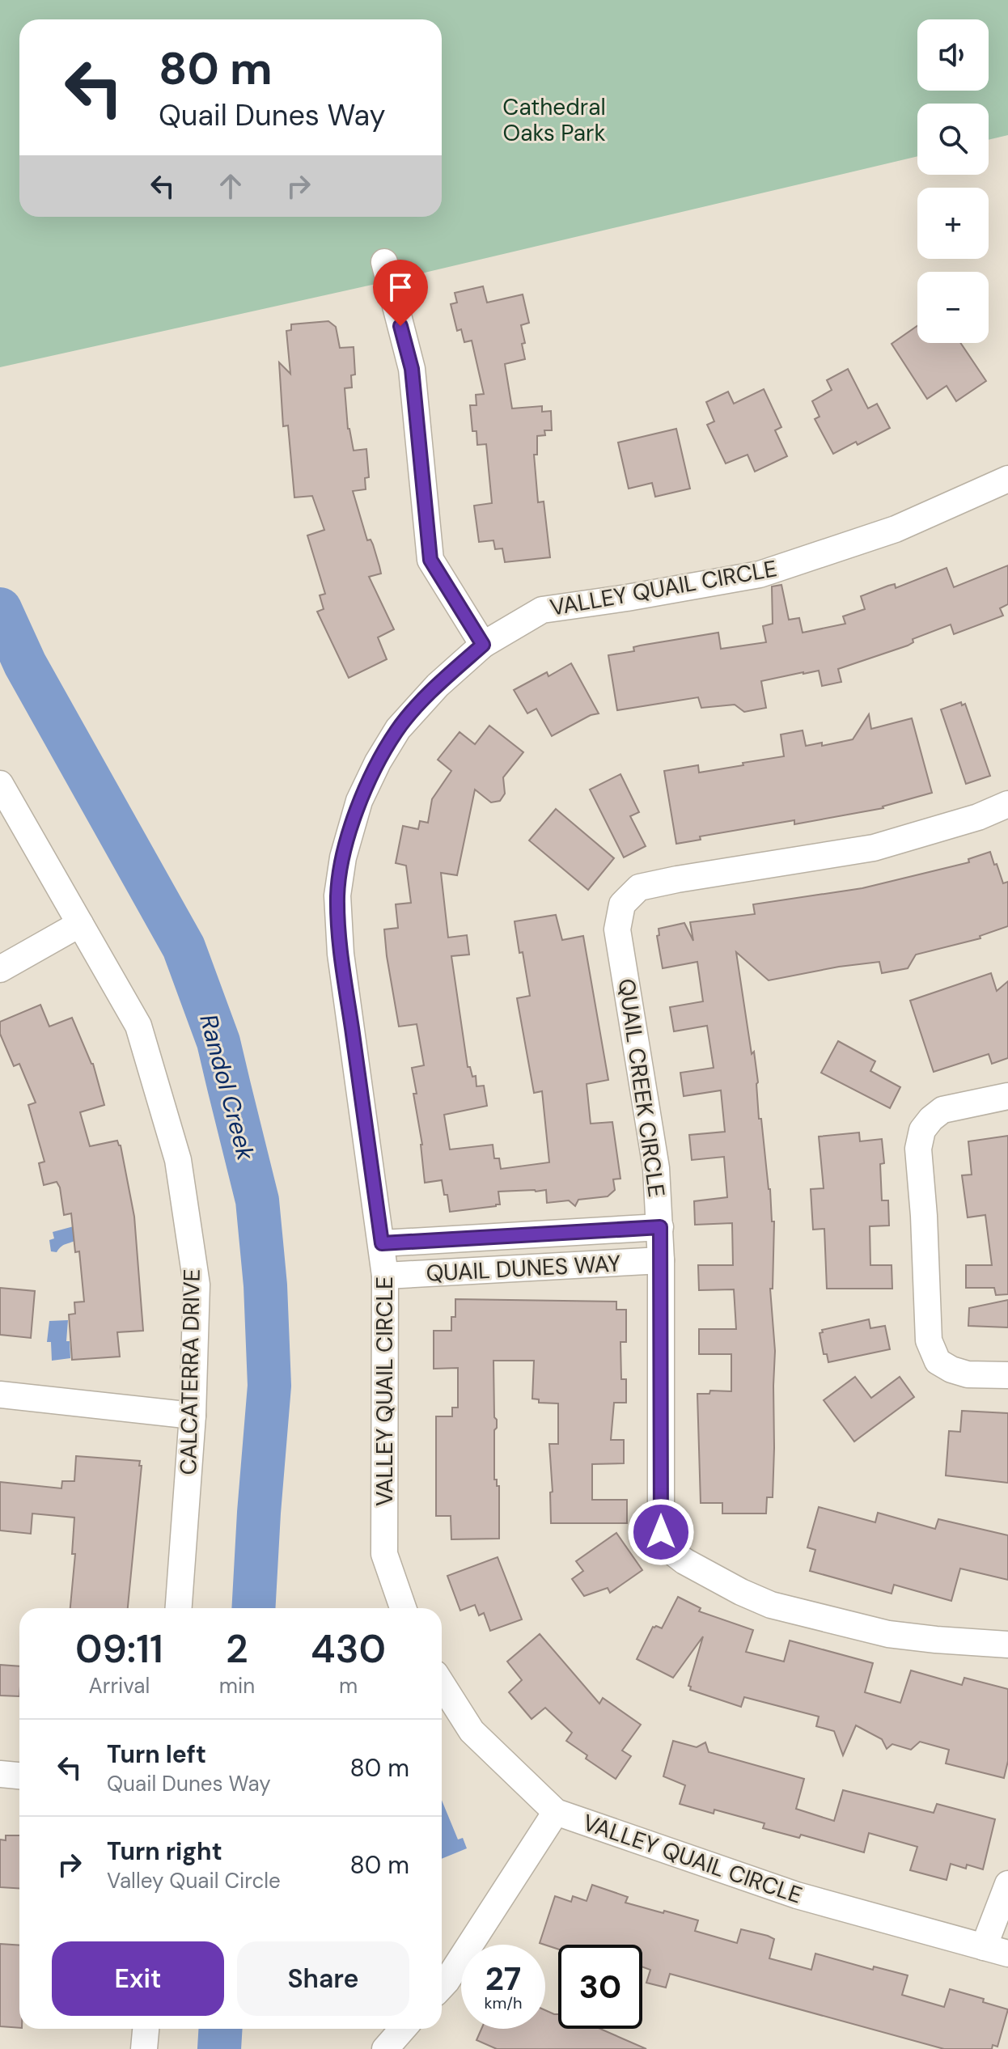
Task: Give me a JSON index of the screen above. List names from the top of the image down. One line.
{"streets":{"street":["VALLEY QUAIL CIRCLE","QUAIL CREEK CIRCLE","QUAIL DUNES WAY","CALCATERRA DRIVE"]},"crossings":[["VALLEY QUAIL CIRCLE","QUAIL DUNES WAY"],["QUAIL CREEK CIRCLE","QUAIL DUNES WAY"]],"water":["Randol Creek"],"parks":["Cathedral Oaks Park"],"page":{"map_buttons":["+","−"],"turn":["80 m","Quail Dunes Way"],"eta":["09:11","Arrival","2","min","430","m"],"list":[{"name":"Turn left","note":"Quail Dunes Way","value":"80 m"},{"name":"Turn right","note":"Valley Quail Circle","value":"80 m"}],"buttons":["Exit","Share"],"speed":"27 km/h","limit":"30"}}
